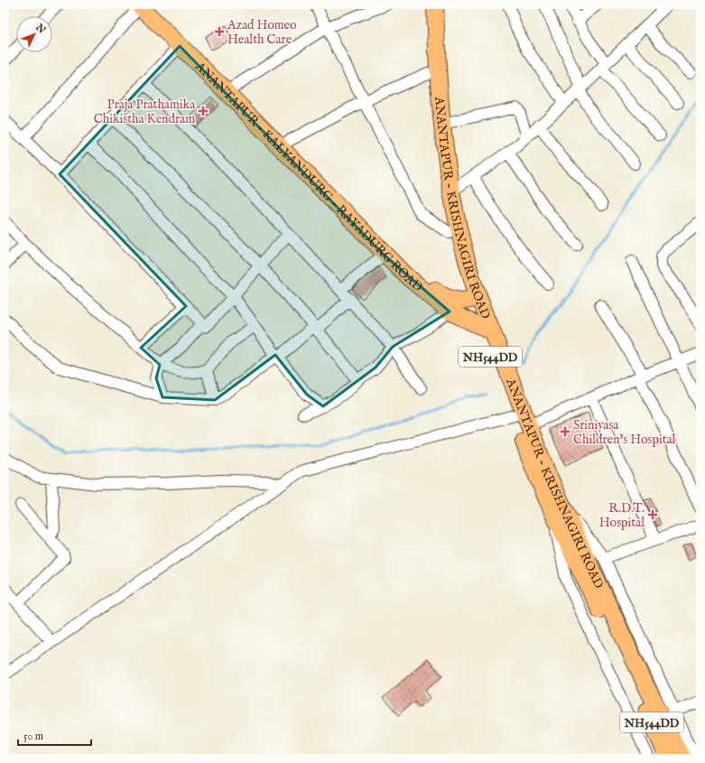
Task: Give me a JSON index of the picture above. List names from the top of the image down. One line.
{"streets":{"highway":["ANANTAPUR - KALYANDURG - RAYADURG ROAD","ANANTAPUR - KRISHNAGIRI ROAD","NH544DD"]},"crossings":[["ANANTAPUR - KALYANDURG - RAYADURG ROAD","ANANTAPUR - KRISHNAGIRI ROAD"],["ANANTAPUR - KRISHNAGIRI ROAD","NH544DD"]],"places":{"health":["Azad Homeo Health Care","Praja Prathamika Chikistha Kendram","Srinivasa Children's Hospital","R.D.T. Hospital"]},"scale_bar":"50 m","north":"top right"}
